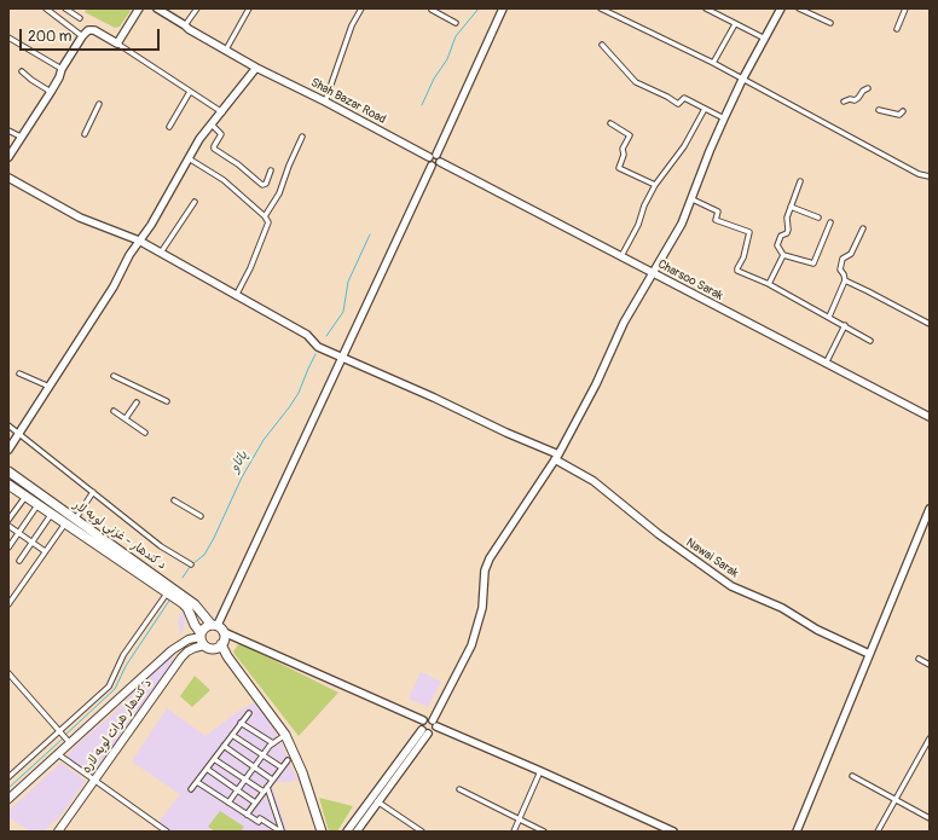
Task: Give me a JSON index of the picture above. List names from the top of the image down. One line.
{"streets":{"highway":["د کندهار - غزني لويه لار"],"main road":["د کندهار هرات لویه لاره"],"street":["Shah Bazar Road","Charsoo Sarak","Nawai Sarak"]},"crossings":[["Shah Bazar Road","Charsoo Sarak"],["د کندهار - غزني لويه لار","د کندهار هرات لویه لاره"]],"water":["پاتاو"],"scale_bar":"200 m"}
